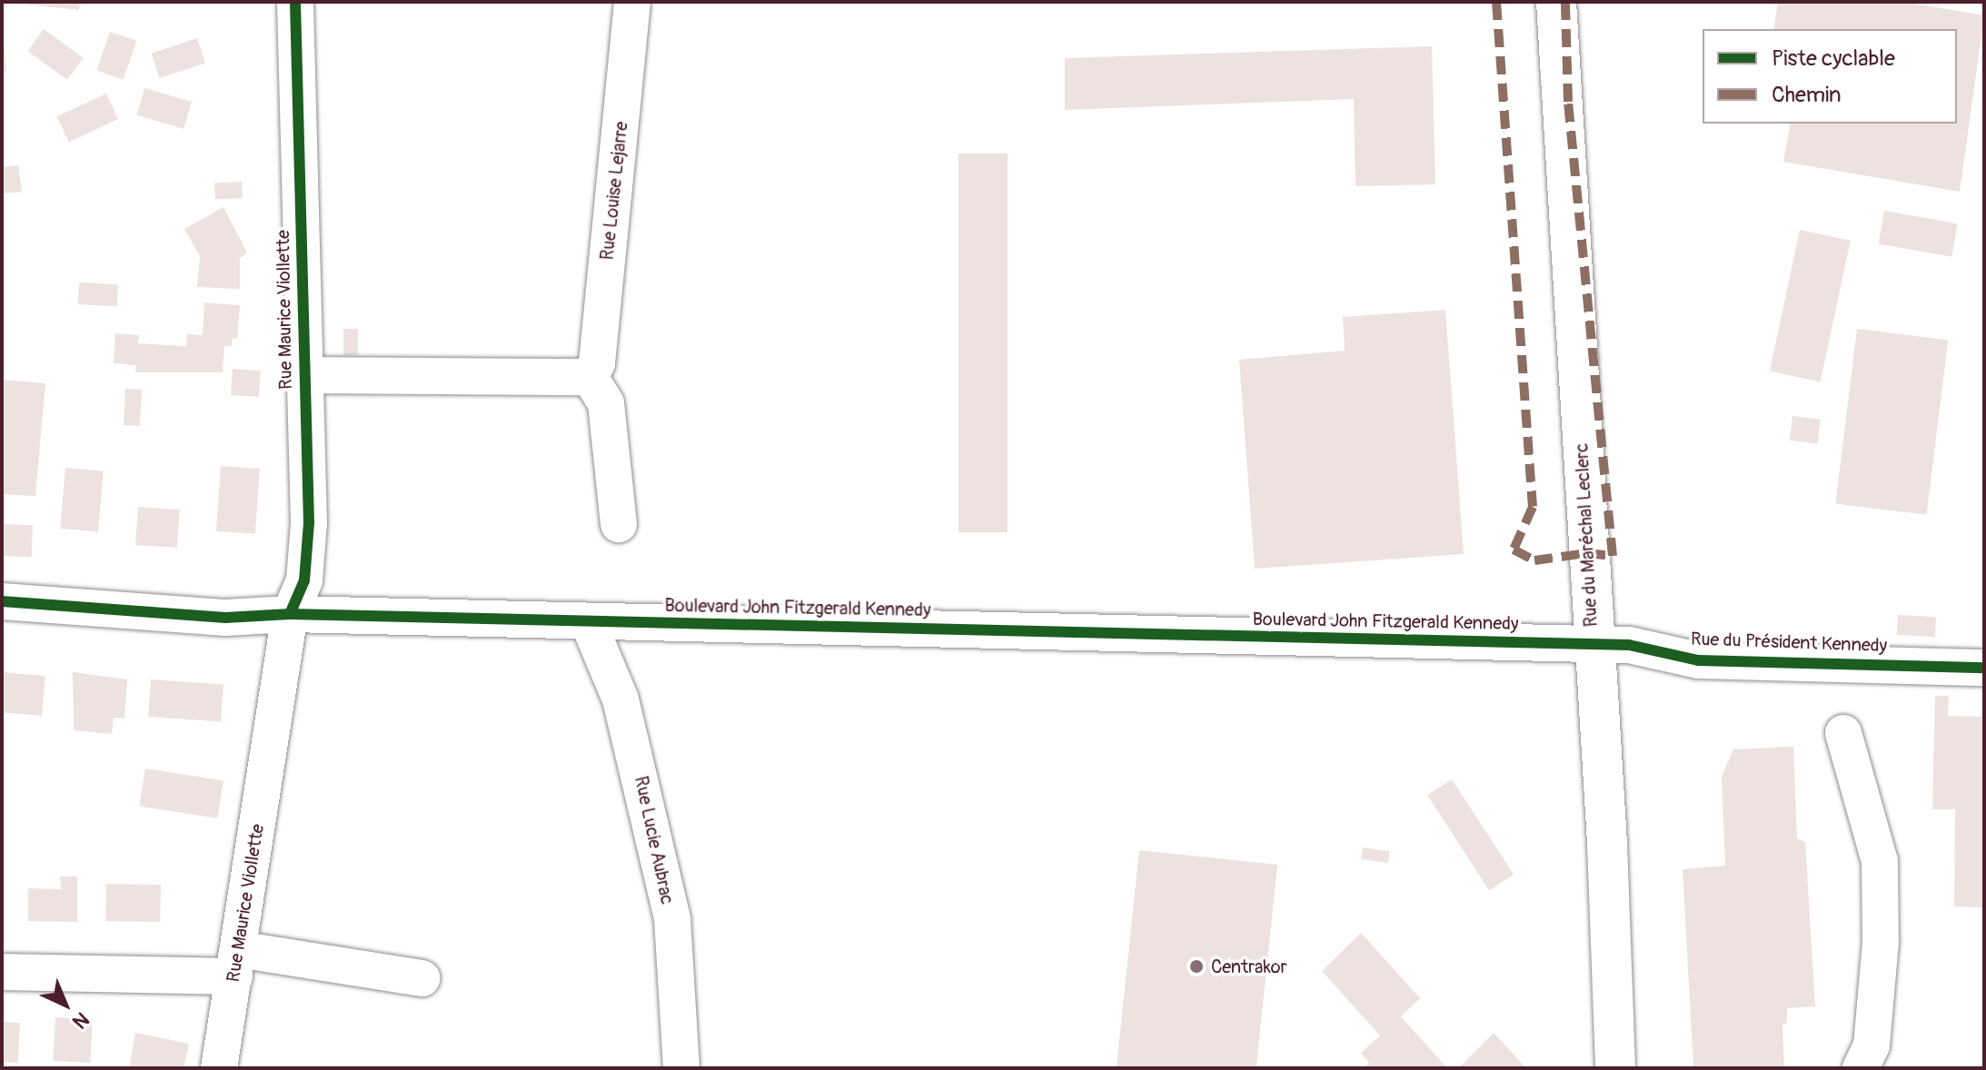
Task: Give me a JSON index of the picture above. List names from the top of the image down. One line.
{"streets":{"main road":["Rue du Maréchal Leclerc"],"street":["Rue Louise Lejarre","Rue Maurice Viollette","Boulevard John Fitzgerald Kennedy","Rue du Président Kennedy","Rue Lucie Aubrac"]},"crossings":[["Rue Maurice Viollette","Boulevard John Fitzgerald Kennedy"],["Rue du Maréchal Leclerc","Boulevard John Fitzgerald Kennedy"],["Rue du Maréchal Leclerc","Rue du Président Kennedy"],["Boulevard John Fitzgerald Kennedy","Rue du Président Kennedy"],["Boulevard John Fitzgerald Kennedy","Rue Lucie Aubrac"]],"places":["Centrakor"],"legend":["Piste cyclable","Chemin"],"north":"bottom right"}
